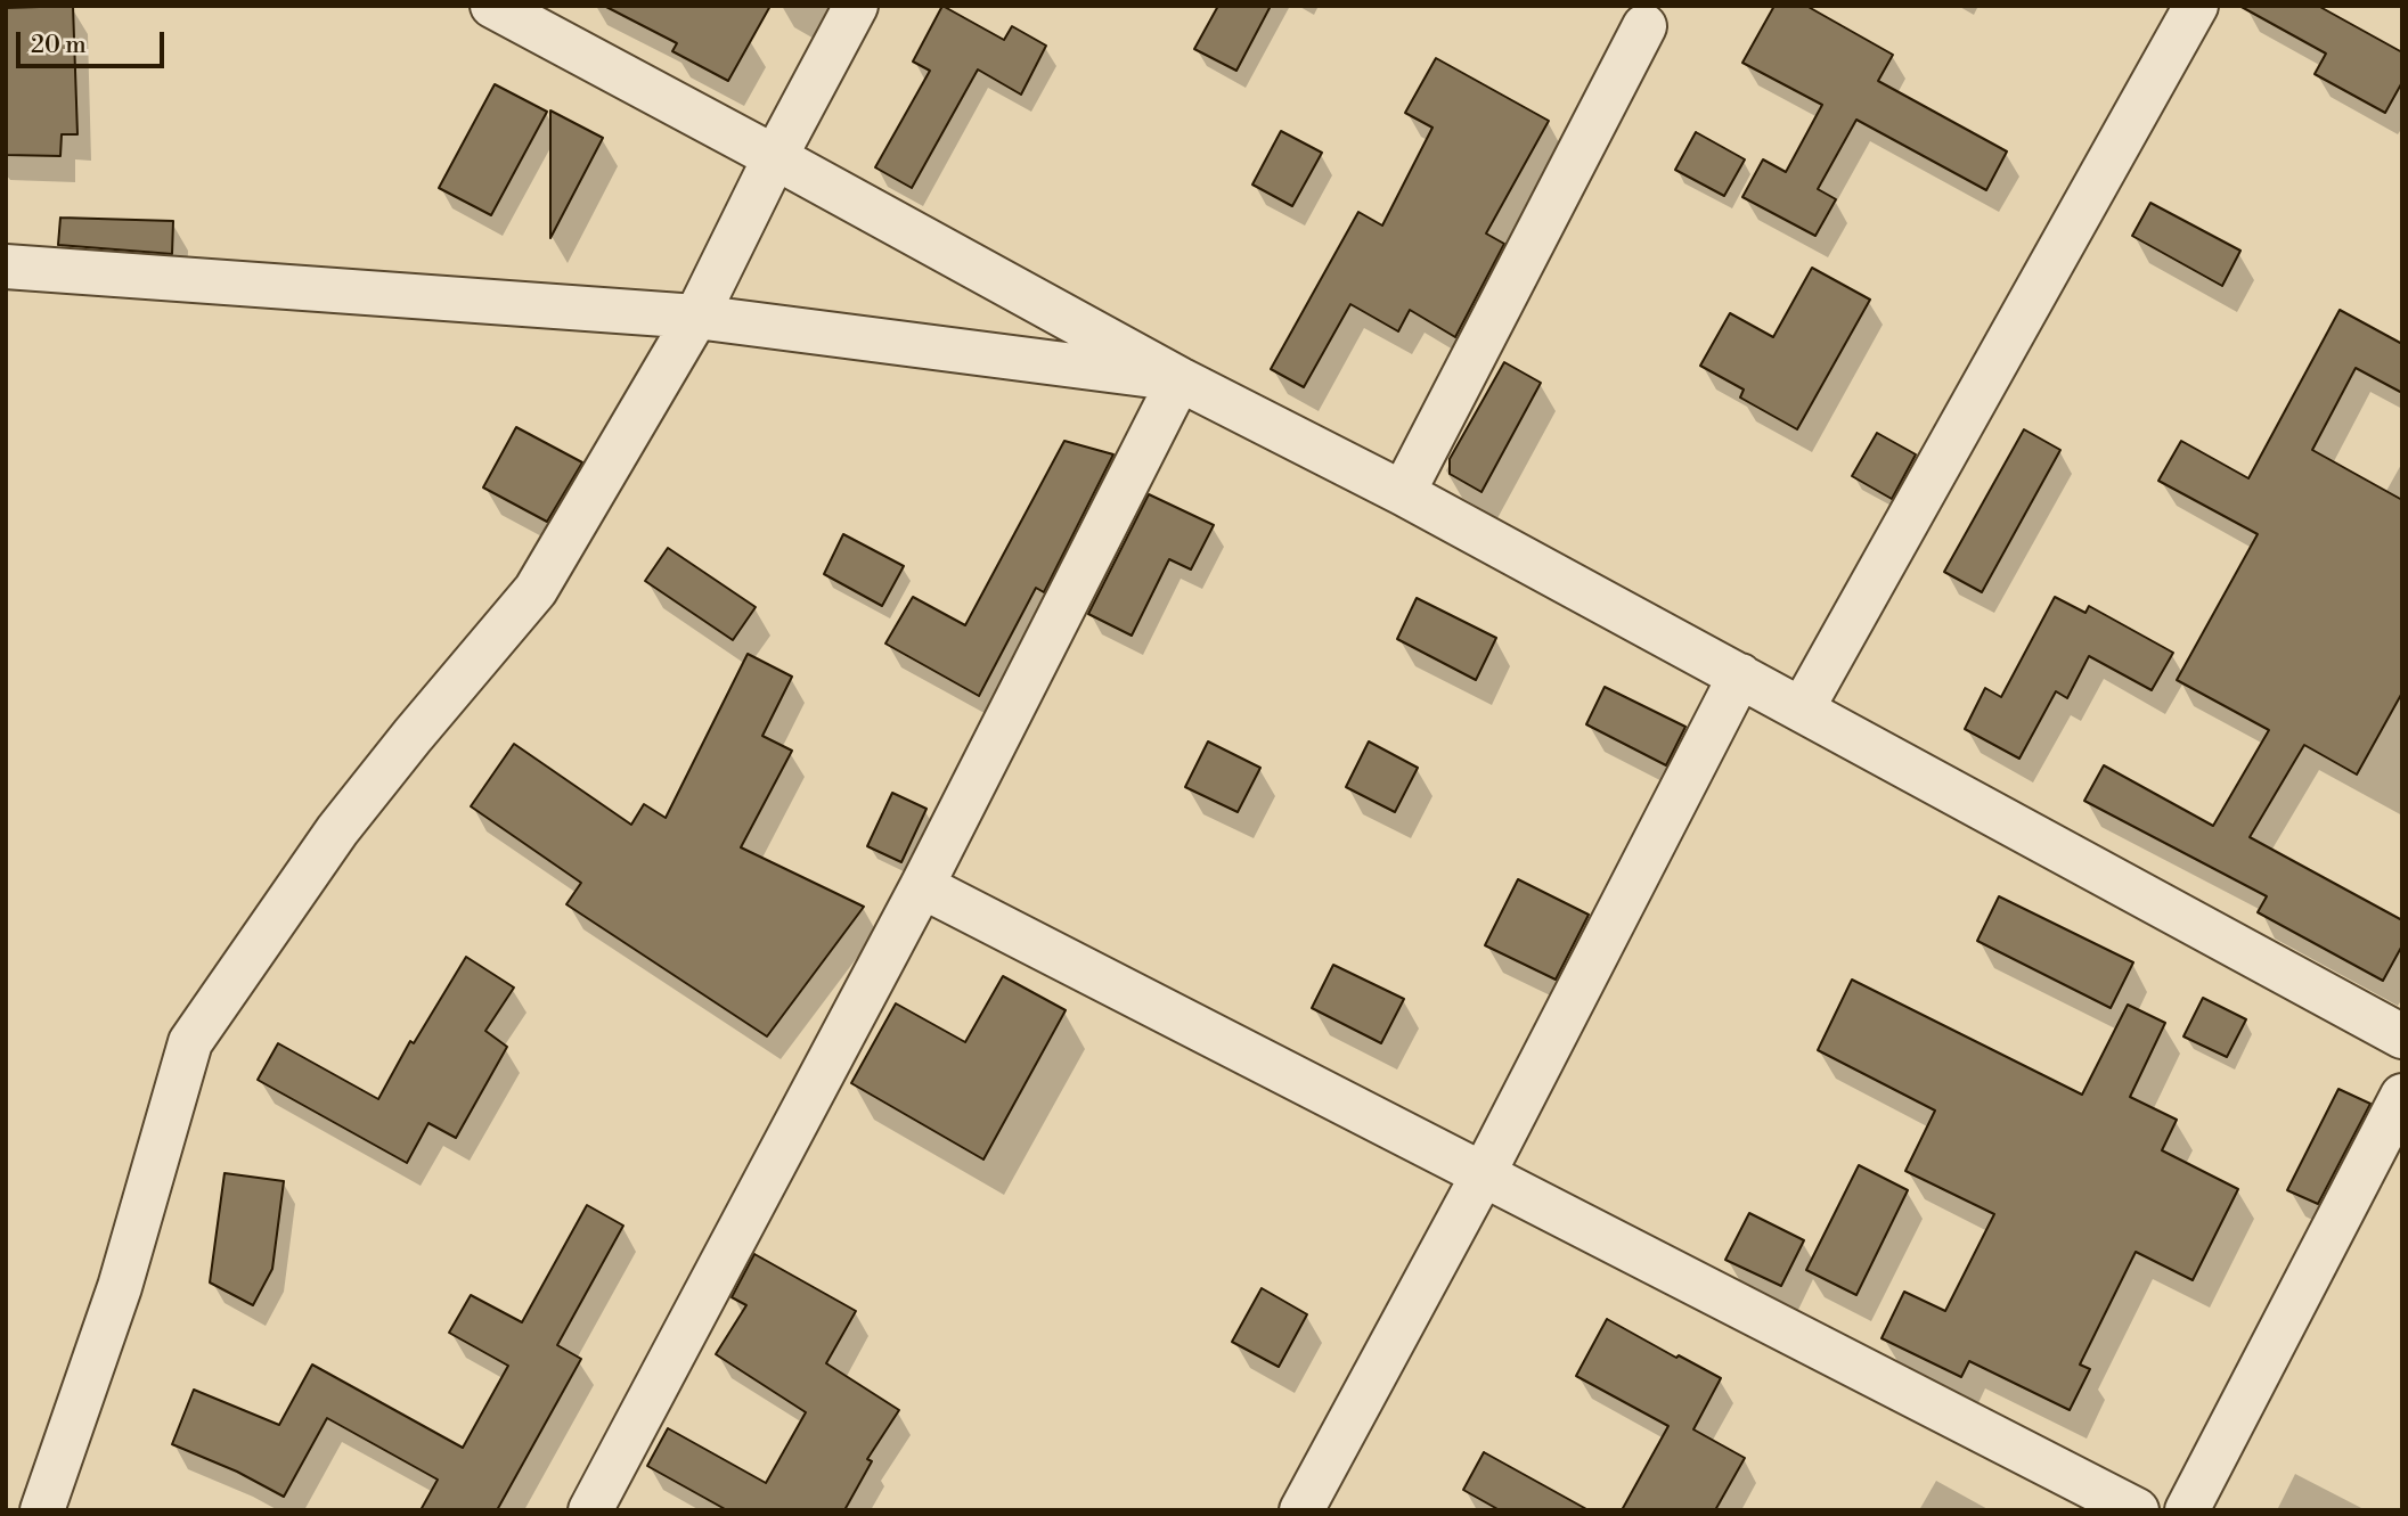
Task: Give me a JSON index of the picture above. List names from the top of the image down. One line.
{"scale_bar":"20 m"}
